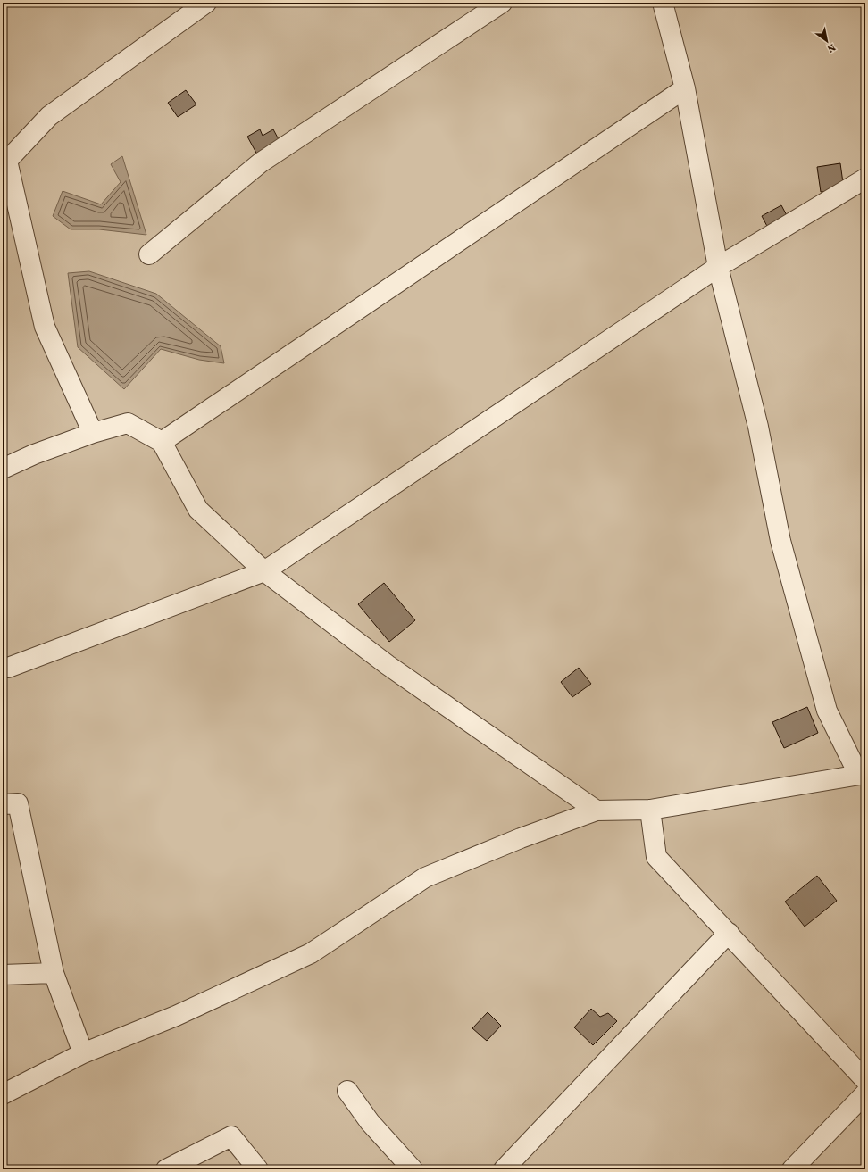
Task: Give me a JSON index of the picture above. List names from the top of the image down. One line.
{"north":"bottom right"}
